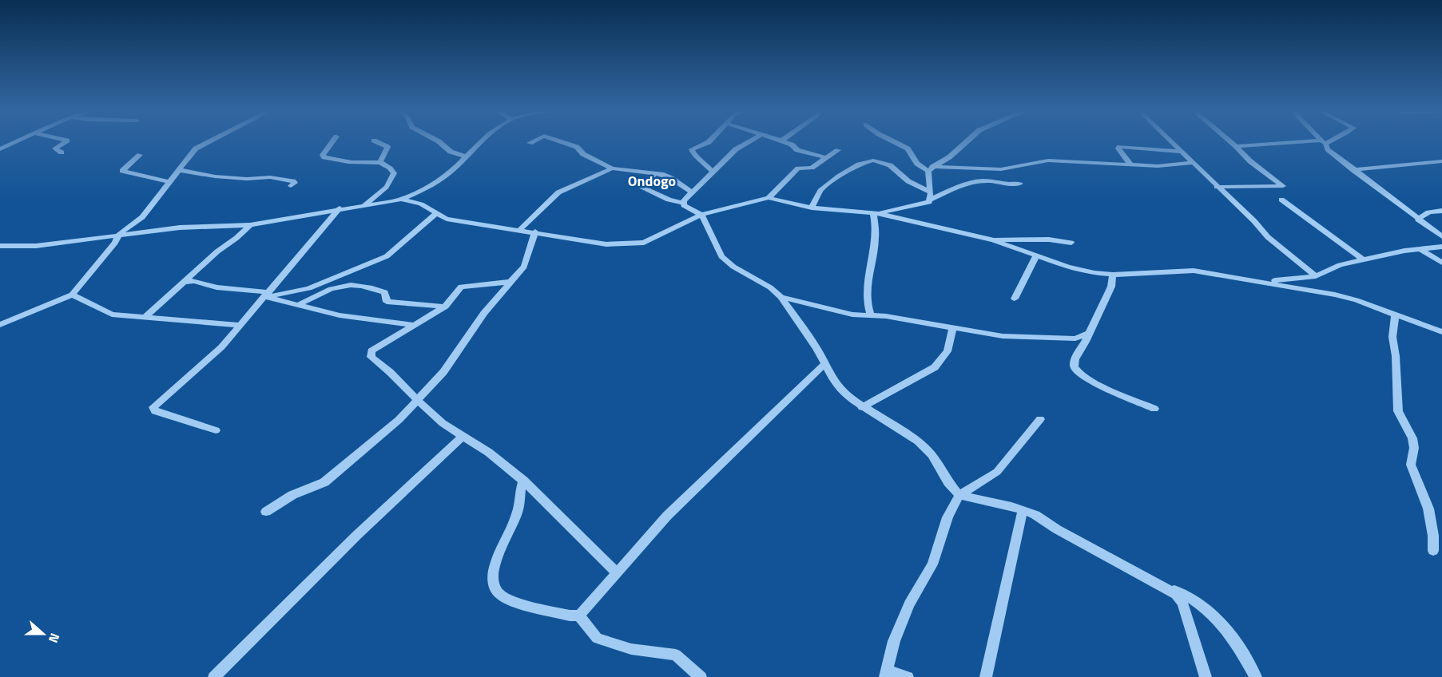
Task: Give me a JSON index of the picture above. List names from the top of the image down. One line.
{"districts":["Ondogo"],"north":"right"}
